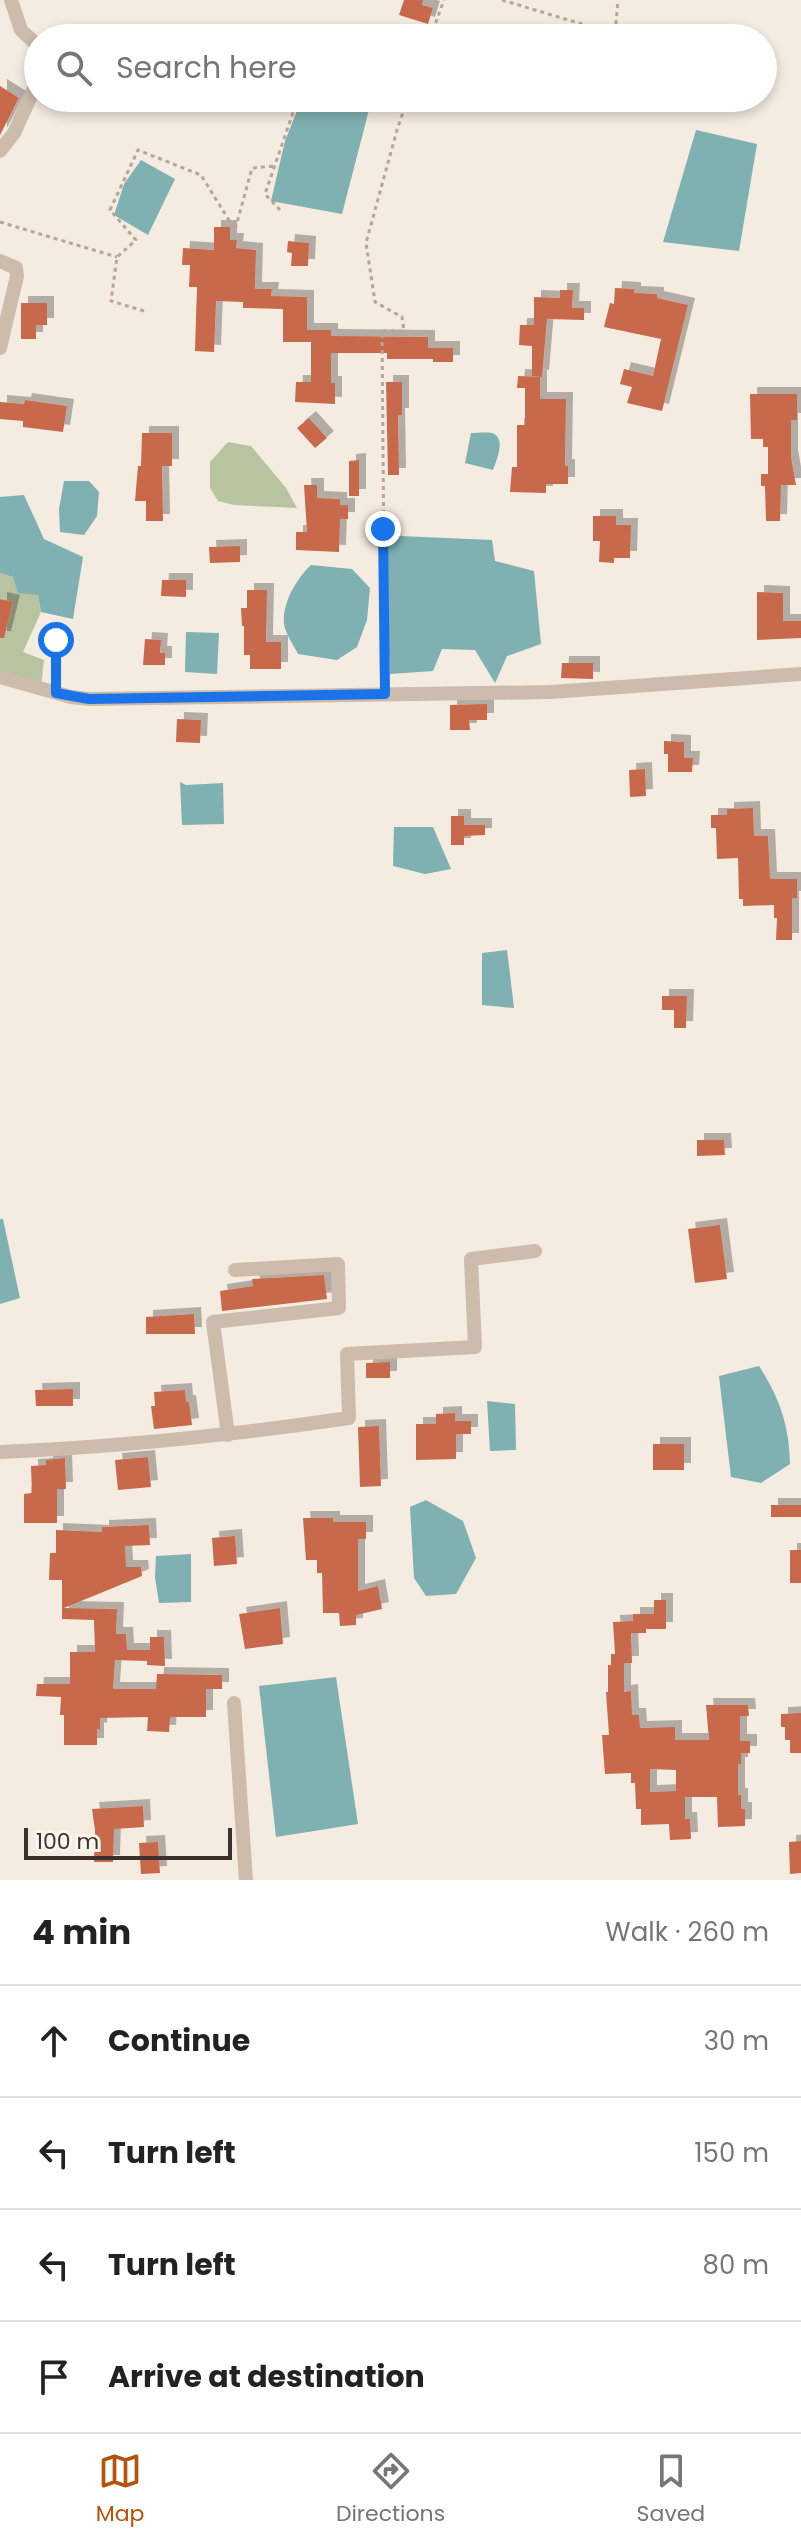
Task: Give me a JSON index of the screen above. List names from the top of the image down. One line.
{"scale_bar":"100 m","page":{"search":"Search here","scale":"100 m","heading":["4 min","Walk · 260 m"],"list":[["Continue","30 m"],["Turn left","150 m"],["Turn left","80 m"],"Arrive at destination"],"nav":["Map","Directions","Saved"]}}
